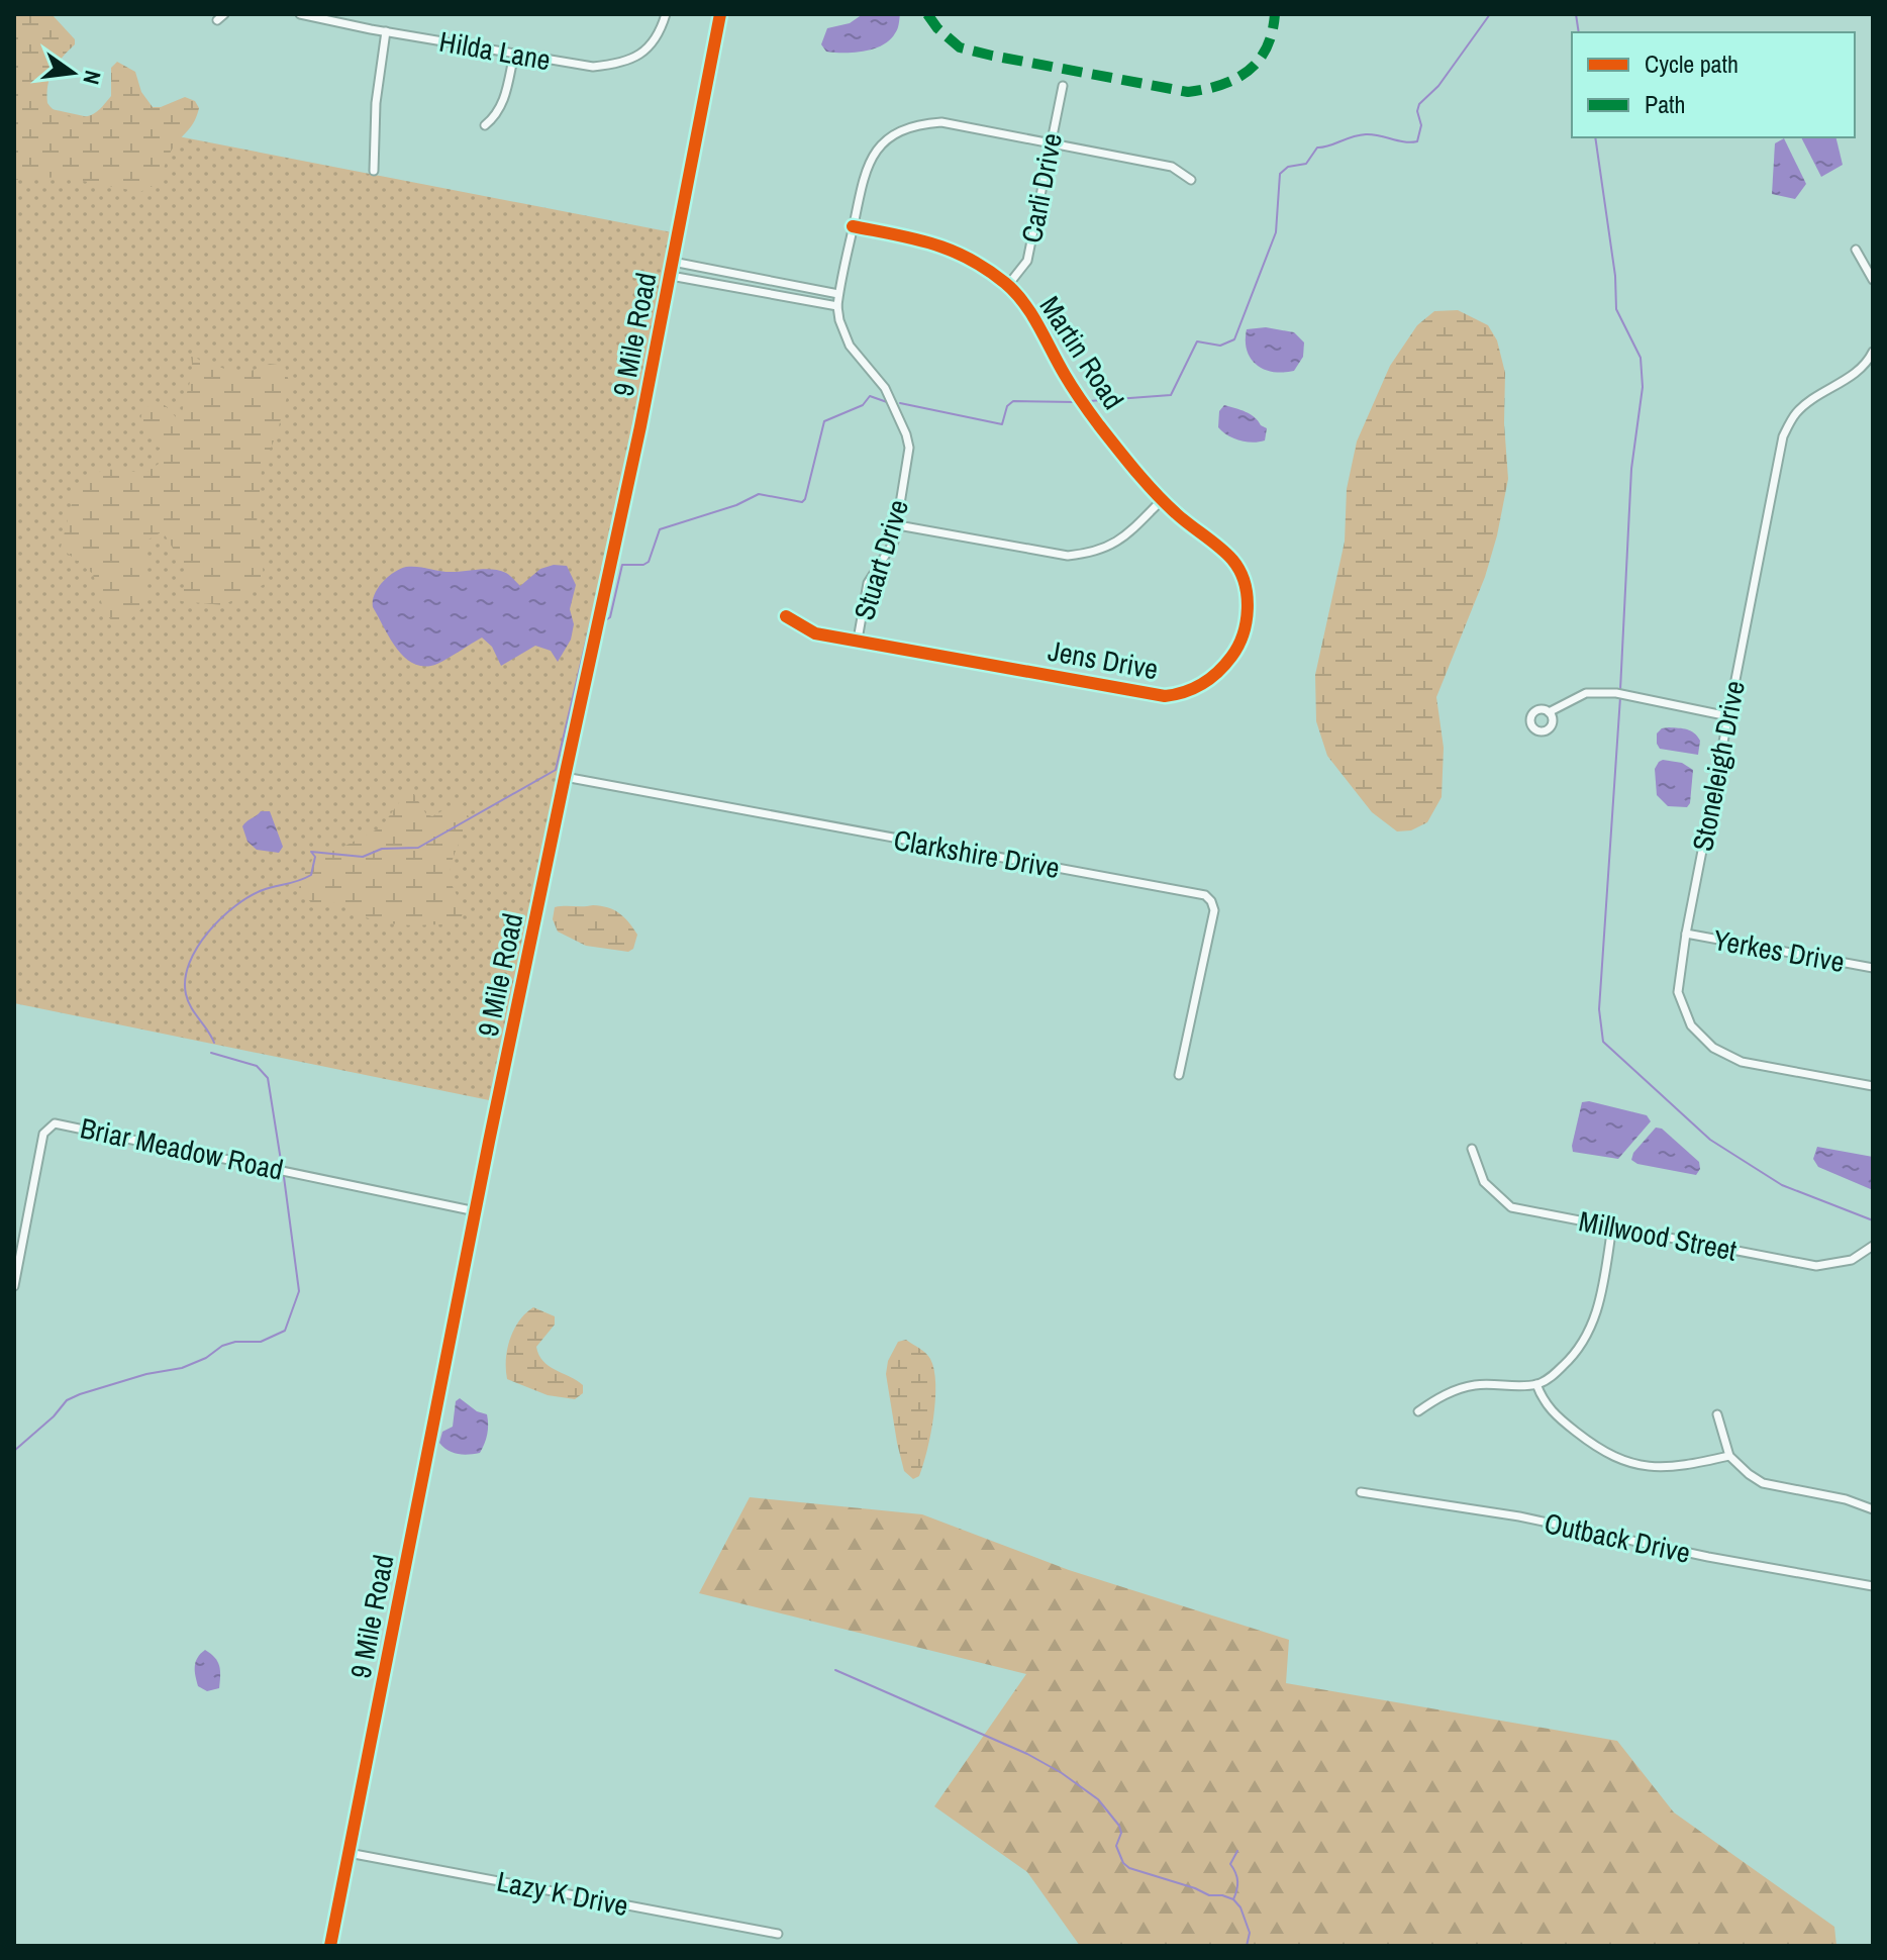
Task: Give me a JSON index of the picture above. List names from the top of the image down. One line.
{"streets":{"street":["Hilda Lane","Carli Drive","9 Mile Road","Martin Road","Stuart Drive","Jens Drive","Stoneleigh Drive","Clarkshire Drive","Yerkes Drive","Briar Meadow Road","Millwood Street","Outback Drive","Lazy K Drive"]},"crossings":[["Carli Drive","Martin Road"],["9 Mile Road","Clarkshire Drive"],["9 Mile Road","Briar Meadow Road"],["9 Mile Road","Lazy K Drive"],["Martin Road","Jens Drive"],["Stuart Drive","Jens Drive"],["Stoneleigh Drive","Yerkes Drive"]],"legend":["Cycle path","Path"],"north":"right"}
